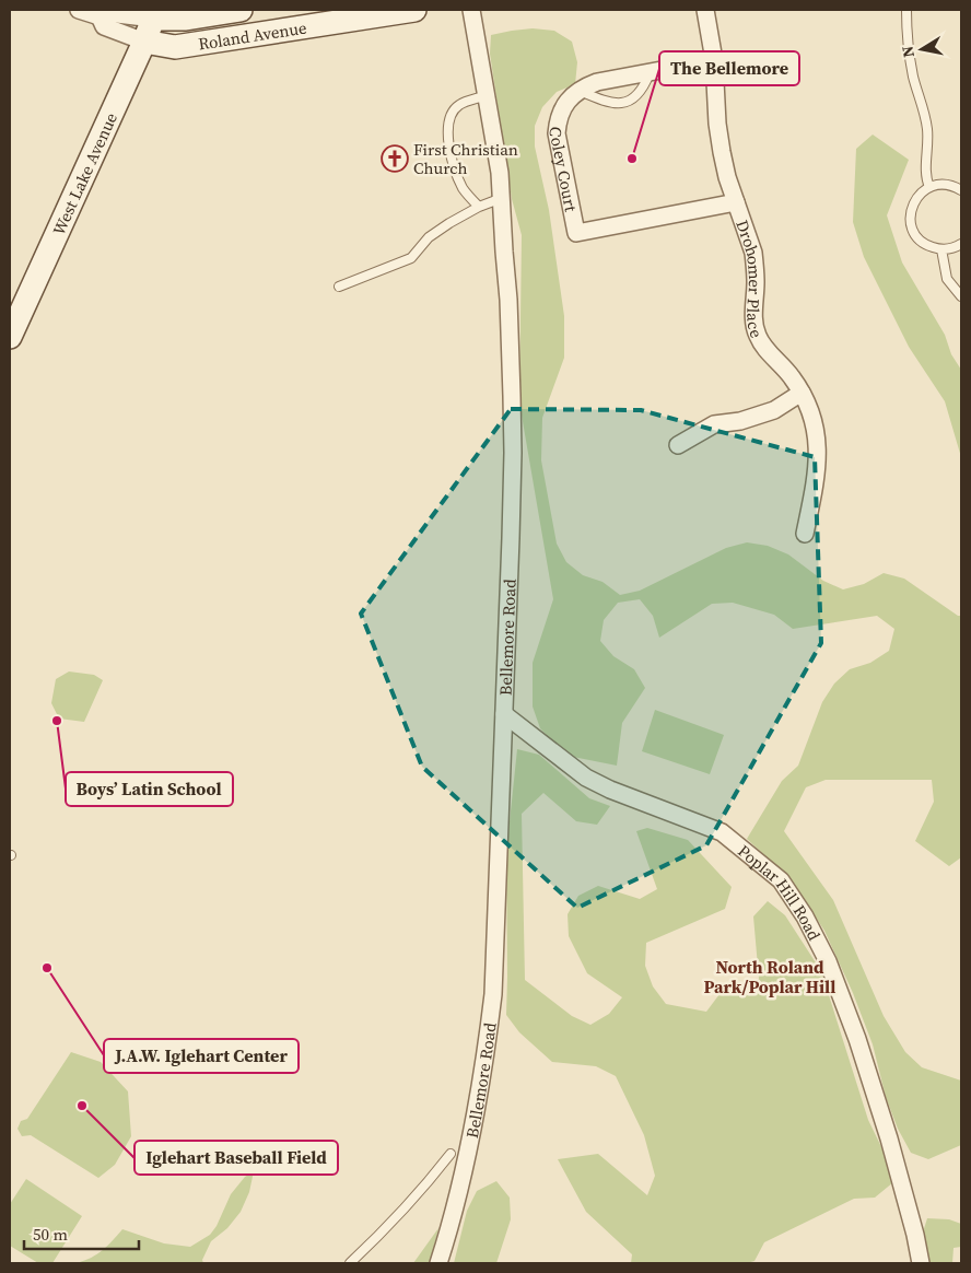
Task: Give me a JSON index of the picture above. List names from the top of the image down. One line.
{"streets":{"street":["Roland Avenue","Coley Court","West Lake Avenue","Drohomer Place","Bellemore Road","Poplar Hill Road"]},"crossings":[["Roland Avenue","West Lake Avenue"],["Coley Court","Drohomer Place"],["Bellemore Road","Poplar Hill Road"]],"districts":["North Roland Park/Poplar Hill"],"places":{"church":["First Christian Church"],"other":["The Bellemore","Boys’ Latin School","J.A.W. Iglehart Center","Iglehart Baseball Field"]},"scale_bar":"50 m","north":"left"}
